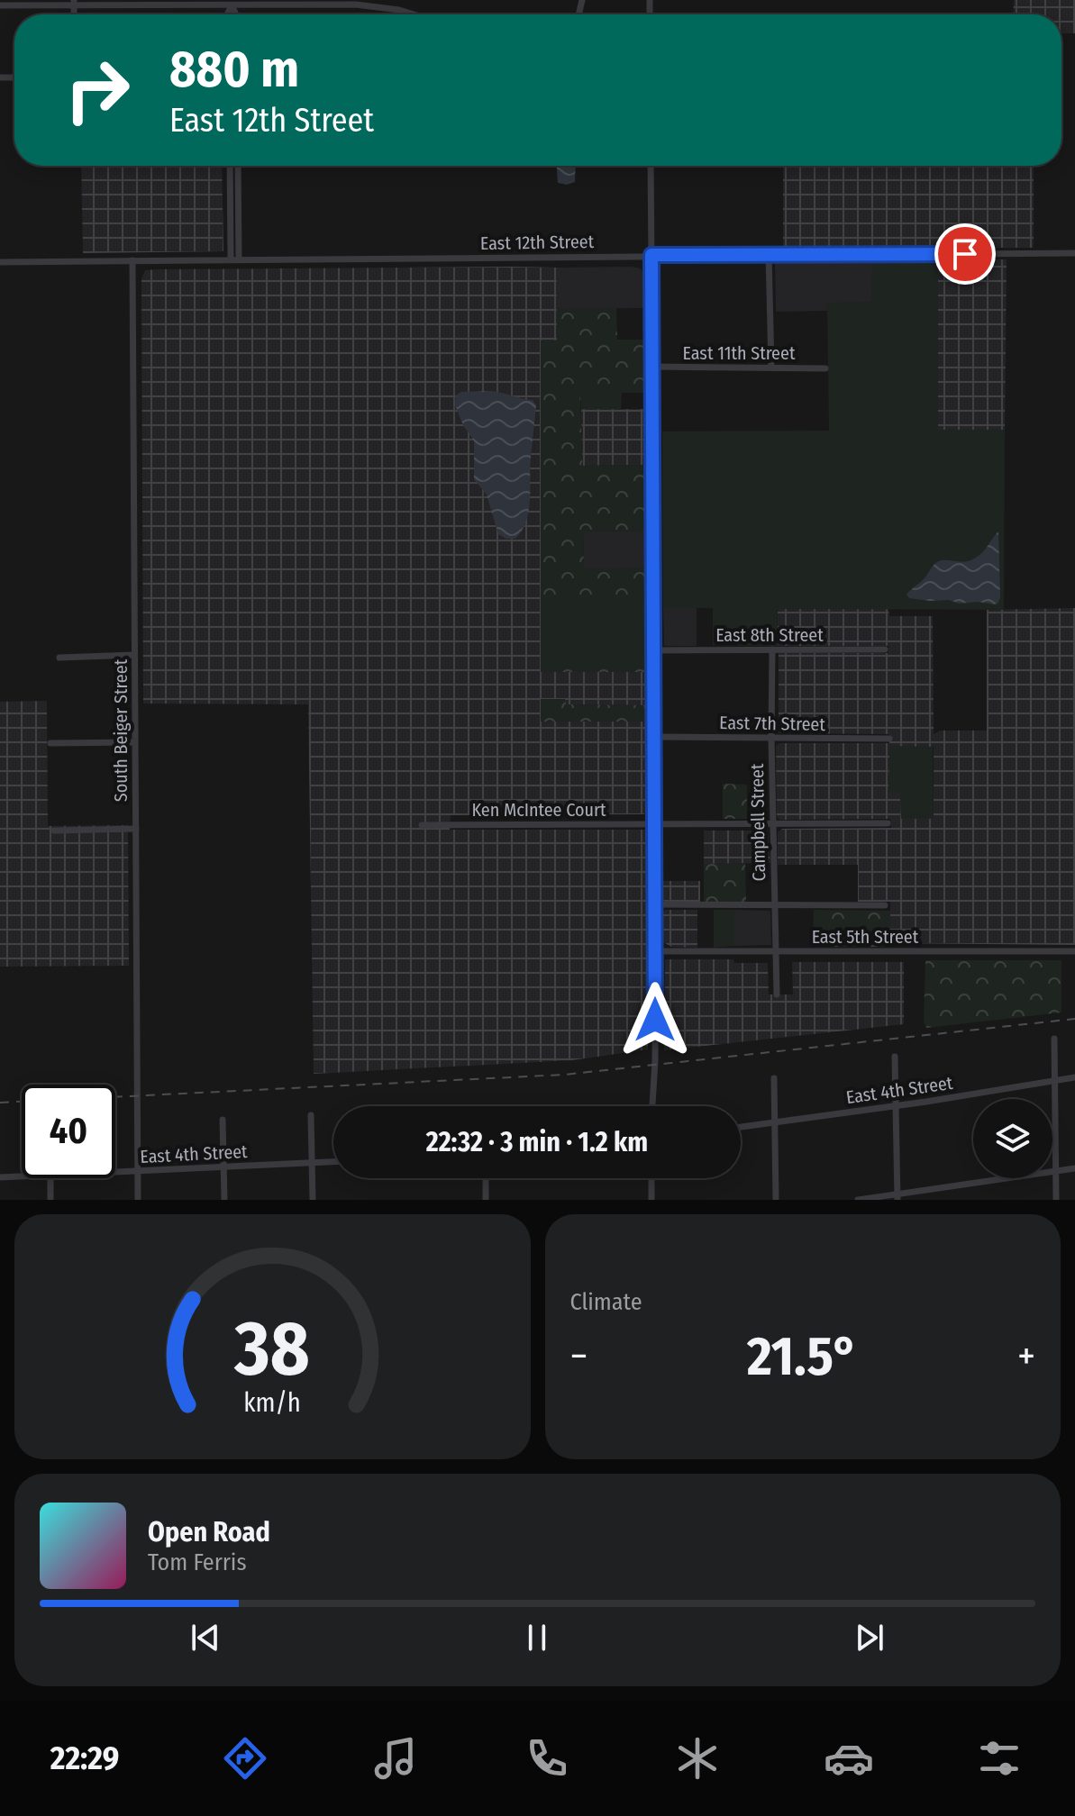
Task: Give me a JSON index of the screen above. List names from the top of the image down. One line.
{"streets":{"street":["East 12th Street","East 11th Street","East 8th Street","East 7th Street","South Beiger Street","Ken McIntee Court","Campbell Street","East 5th Street","East 4th Street"]},"crossings":[["East 12th Street","South Beiger Street"],["East 8th Street","Campbell Street"],["East 7th Street","Campbell Street"],["South Beiger Street","East 4th Street"],["Ken McIntee Court","Campbell Street"],["Campbell Street","East 5th Street"]],"page":{"turn":["880 m","East 12th Street"],"limit":"40","trip":"22:32 · 3 min · 1.2 km","tile":"Climate","heat":["−","21.5°","+"],"song":["Open Road","Tom Ferris"],"tabs":"22:29","gauge":["38","km/h"]}}
